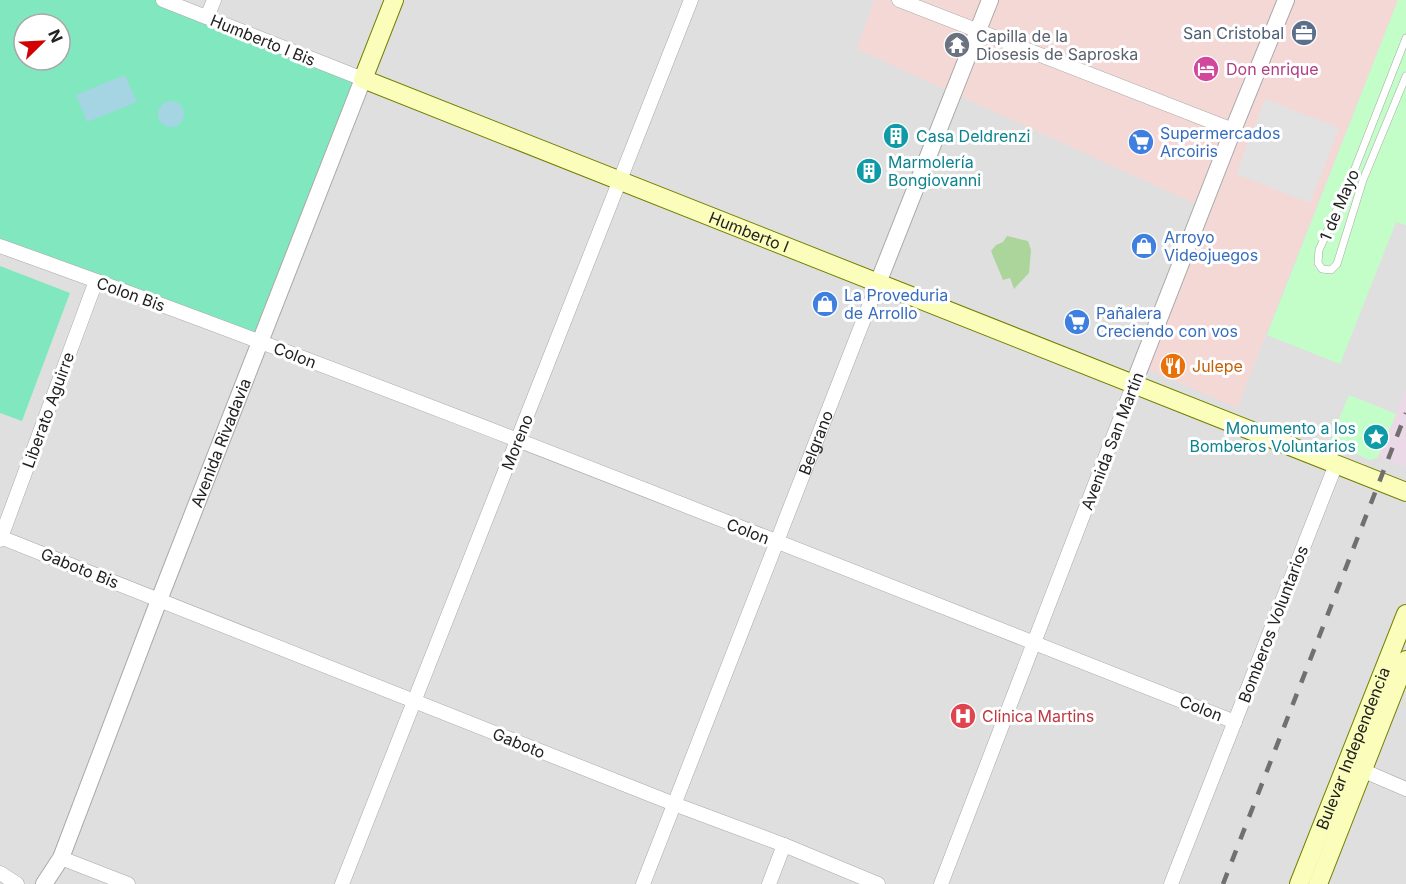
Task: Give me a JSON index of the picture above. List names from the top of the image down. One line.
{"streets":{"main road":["Humberto I","Avenida Rivadavia","Bulevar Independencia"],"street":["Humberto I Bis","Colon Bis","Colon","Liberato Aguirre","Avenida San Martín","Moreno","Belgrano","Gaboto Bis","Bomberos Voluntarios","Gaboto"],"lane":["1 de Mayo"]},"crossings":[["Humberto I Bis","Humberto I"],["Humberto I Bis","Avenida Rivadavia"],["Humberto I","Avenida San Martín"],["Humberto I","Moreno"],["Humberto I","Belgrano"],["Humberto I","Avenida Rivadavia"],["Humberto I","Bomberos Voluntarios"],["Colon Bis","Colon"],["Colon Bis","Liberato Aguirre"],["Colon Bis","Avenida Rivadavia"],["Colon","Avenida San Martín"],["Colon","Moreno"],["Colon","Belgrano"],["Colon","Avenida Rivadavia"],["Colon","Bomberos Voluntarios"],["Liberato Aguirre","Gaboto Bis"],["Moreno","Gaboto"],["Belgrano","Gaboto"],["Avenida Rivadavia","Gaboto Bis"],["Avenida Rivadavia","Gaboto"],["Gaboto Bis","Gaboto"]],"places":{"office":["San Cristobal"],"temple":["Capilla de la Diosesis de Saproska"],"hotel":["Don enrique"],"building":["Casa Deldrenzi","Marmolería Bongiovanni"],"supermarket":["Supermercados Arcoiris","Pañalera Creciendo con vos"],"shop":["Arroyo Videojuegos","La Proveduria de Arrollo"],"restaurant":["Julepe"],"place":["Monumento a los Bomberos Voluntarios"],"hospital":["Clinica Martins"]},"north":"top right"}
